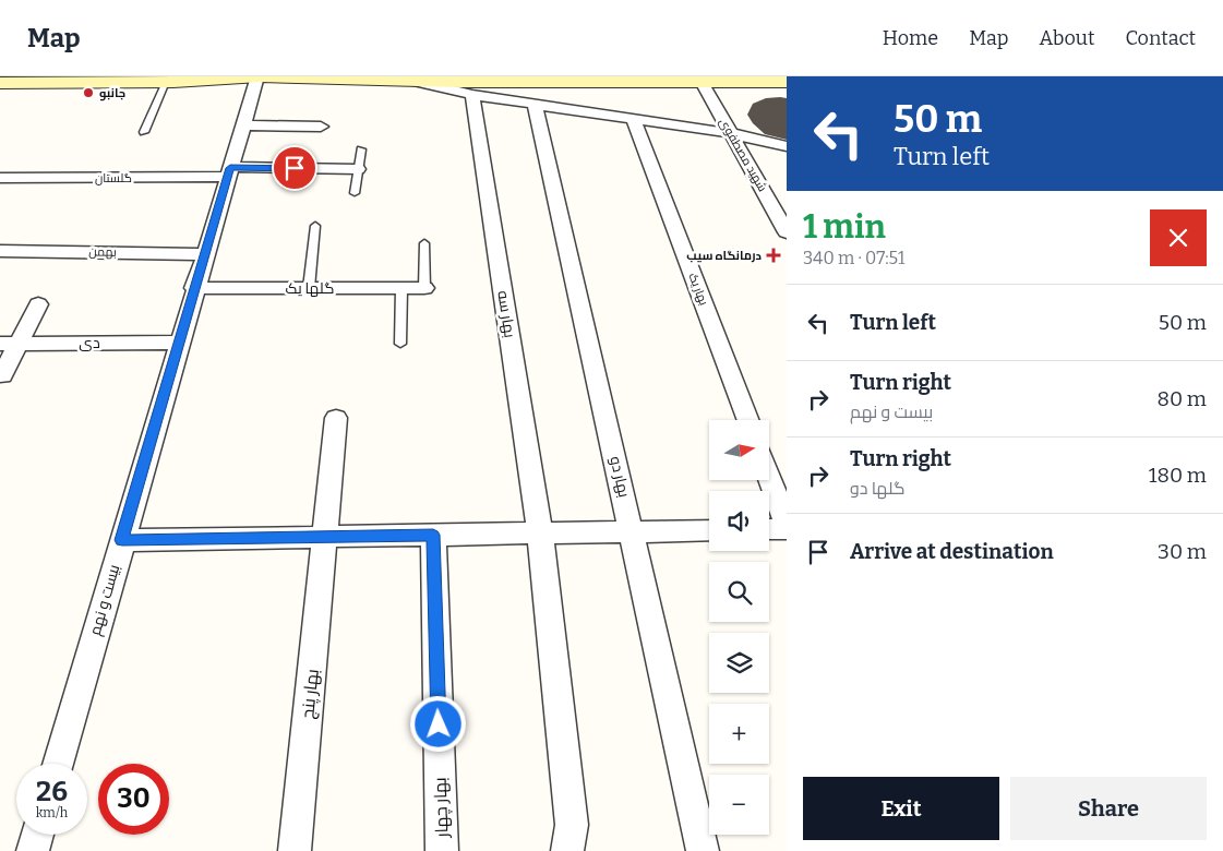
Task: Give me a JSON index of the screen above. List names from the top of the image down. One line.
{"streets":{"street":["شهید مصطفوی","گلستان","بهمن","گلها یک","بهار یک","بهار سه","دی","بهار دو","بیست و نهم","بهار پنج","بهار چهار"]},"crossings":[["گلستان","بیست و نهم"],["بهمن","بیست و نهم"],["گلها یک","بیست و نهم"],["دی","بیست و نهم"]],"places":{"other":["جانبو"],"health":["درمانگاه سیب"]},"north":"right","page":{"header":"Map","nav":["Home","Map","About","Contact"],"turn":["50 m","Turn left"],"heading":["1 min","340 m · 07:51"],"list":[{"name":"Turn left","value":"50 m"},{"name":"Turn right","note":"بیست و نهم","value":"80 m"},{"name":"Turn right","note":"گلها دو","value":"180 m"},{"name":"Arrive at destination","value":"30 m"}],"map_buttons":["+","−"],"speed":"26 km/h","limit":"30","buttons":["Exit","Share"]}}
